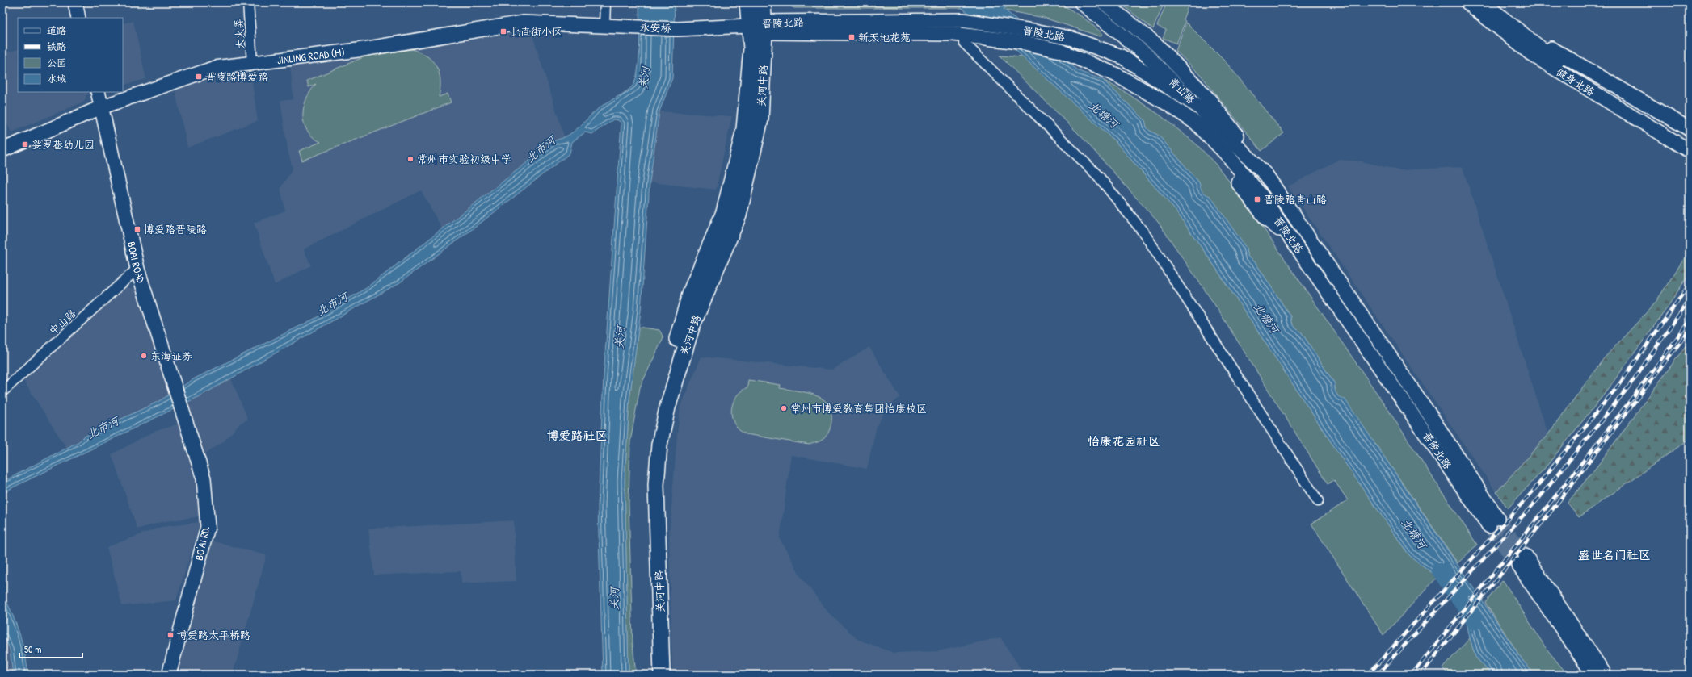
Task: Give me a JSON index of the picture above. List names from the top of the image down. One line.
{"streets":{"main road":["晋陵北路","永安桥","JINLING ROAD (M)","健身北路","关河中路","青山路","BOAI ROAD","BO'AI RD."],"street":["大火弄","中山路"]},"crossings":[["晋陵北路","永安桥"],["晋陵北路","关河中路"],["晋陵北路","青山路"],["永安桥","JINLING ROAD (M)"],["永安桥","关河中路"],["大火弄","JINLING ROAD (M)"],["JINLING ROAD (M)","BOAI ROAD"],["BOAI ROAD","中山路"],["BOAI ROAD","BO'AI RD."]],"districts":["博爱路社区","怡康花园社区","盛世名门社区"],"water":["关河","北塘河","北市河"],"places":{"transit":["北直街小区","新天地花苑","晋陵路博爱路","娑罗巷幼儿园","晋陵路青山路","博爱路晋陵路","博爱路太平桥路"],"other":["常州市实验初级中学","东海证券","常州市博爱教育集团怡康校区"]},"legend":["道路","铁路","公园","水域"],"scale_bar":"50 m"}
